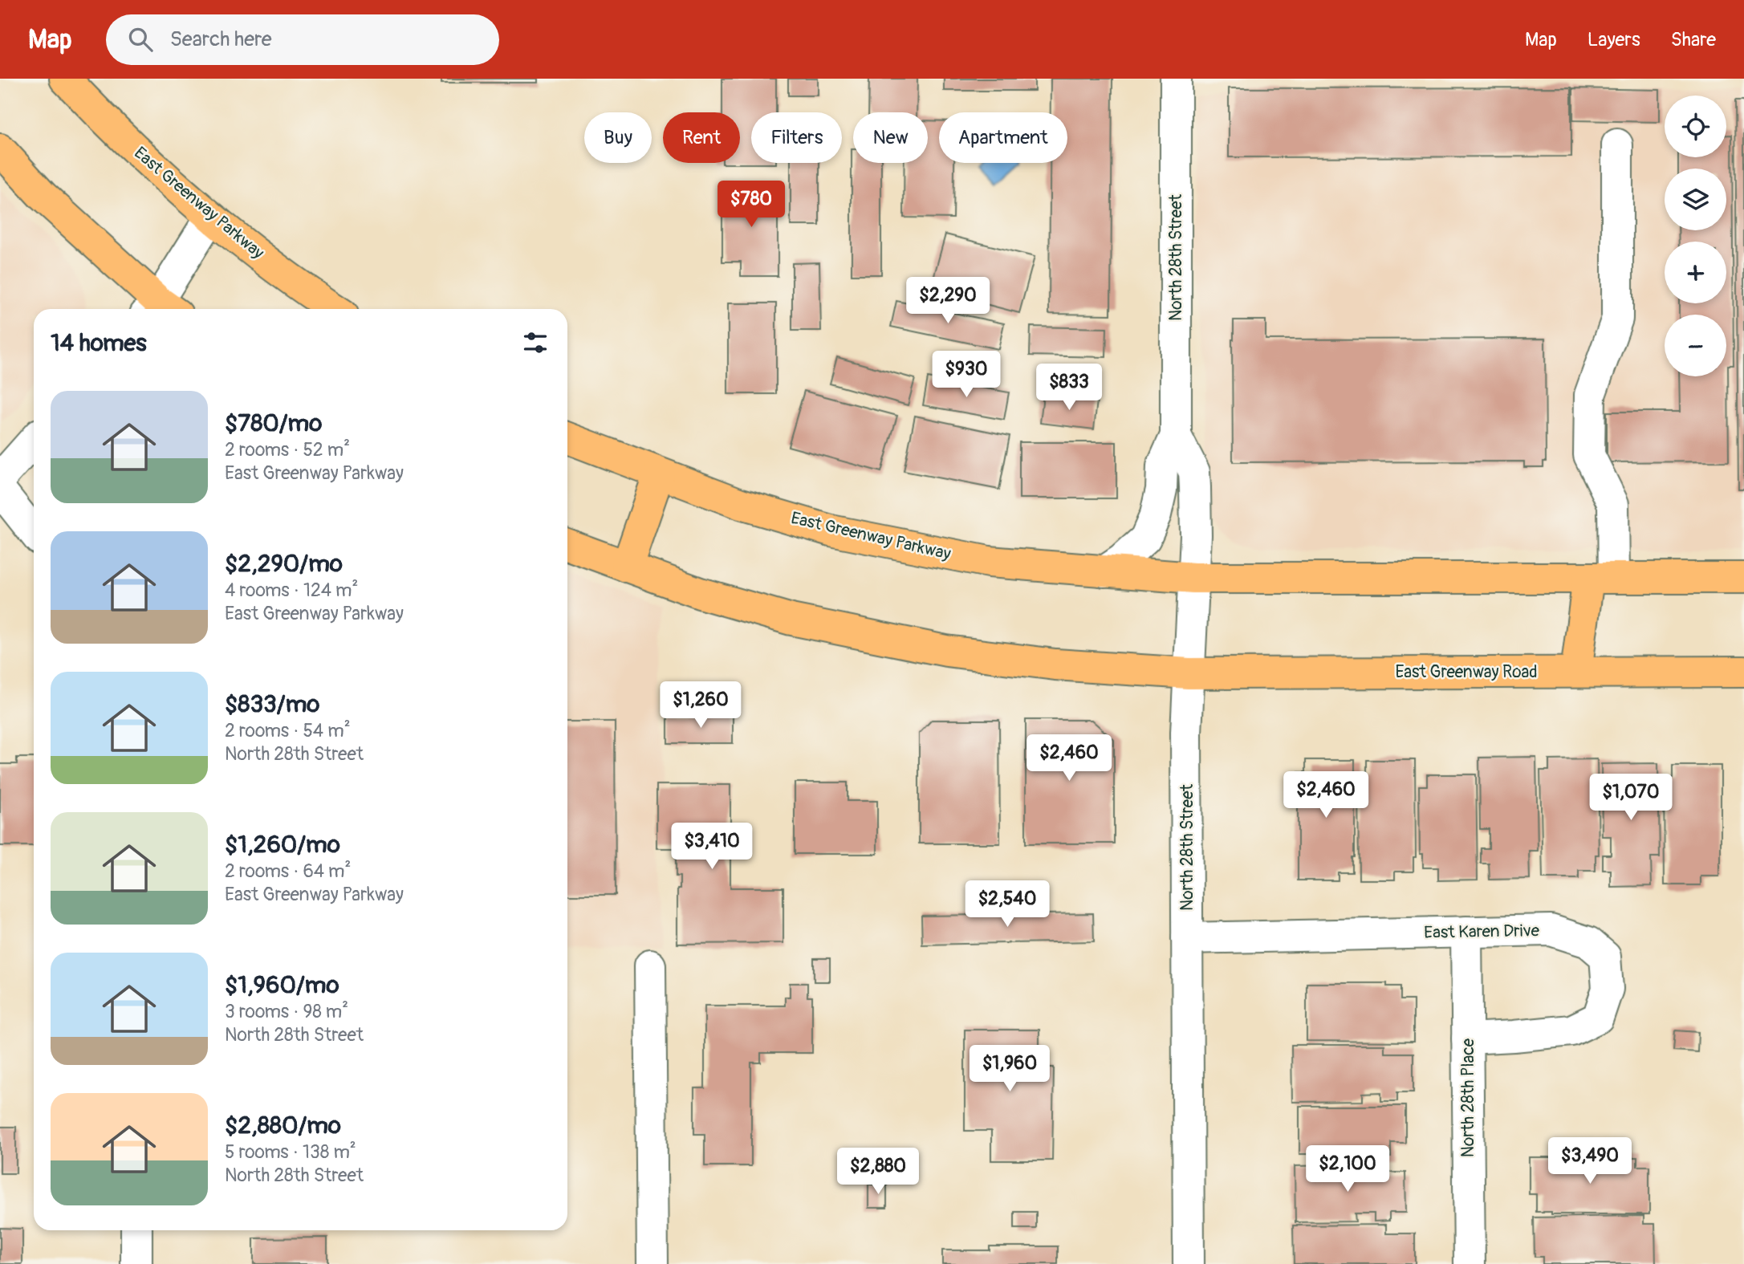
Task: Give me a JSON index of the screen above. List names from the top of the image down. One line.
{"streets":{"main road":["East Greenway Parkway","East Greenway Road"],"street":["North 28th Street","East Karen Drive","North 28th Place"]},"crossings":[["East Greenway Parkway","North 28th Street"],["North 28th Street","East Greenway Road"],["North 28th Street","East Karen Drive"],["East Karen Drive","North 28th Place"]],"page":{"header":"Map","search":"Search here","nav":["Map","Layers","Share"],"map_buttons":["+","−"],"chip":["Buy","Rent","Filters","New","Apartment"],"price":["$780","$2,290","$930","$833","$1,260","$2,460","$2,460","$1,070","$3,410","$2,540","$1,960","$3,490","$2,100","$2,880"],"heading":"14 homes","list":[{"name":"$780/mo","note":"2 rooms · 52 m² · East Greenway Parkway"},{"name":"$2,290/mo","note":"4 rooms · 124 m² · East Greenway Parkway"},{"name":"$833/mo","note":"2 rooms · 54 m² · North 28th Street"},{"name":"$1,260/mo","note":"2 rooms · 64 m² · East Greenway Parkway"},{"name":"$1,960/mo","note":"3 rooms · 98 m² · North 28th Street"},{"name":"$2,880/mo","note":"5 rooms · 138 m² · North 28th Street"}]}}
